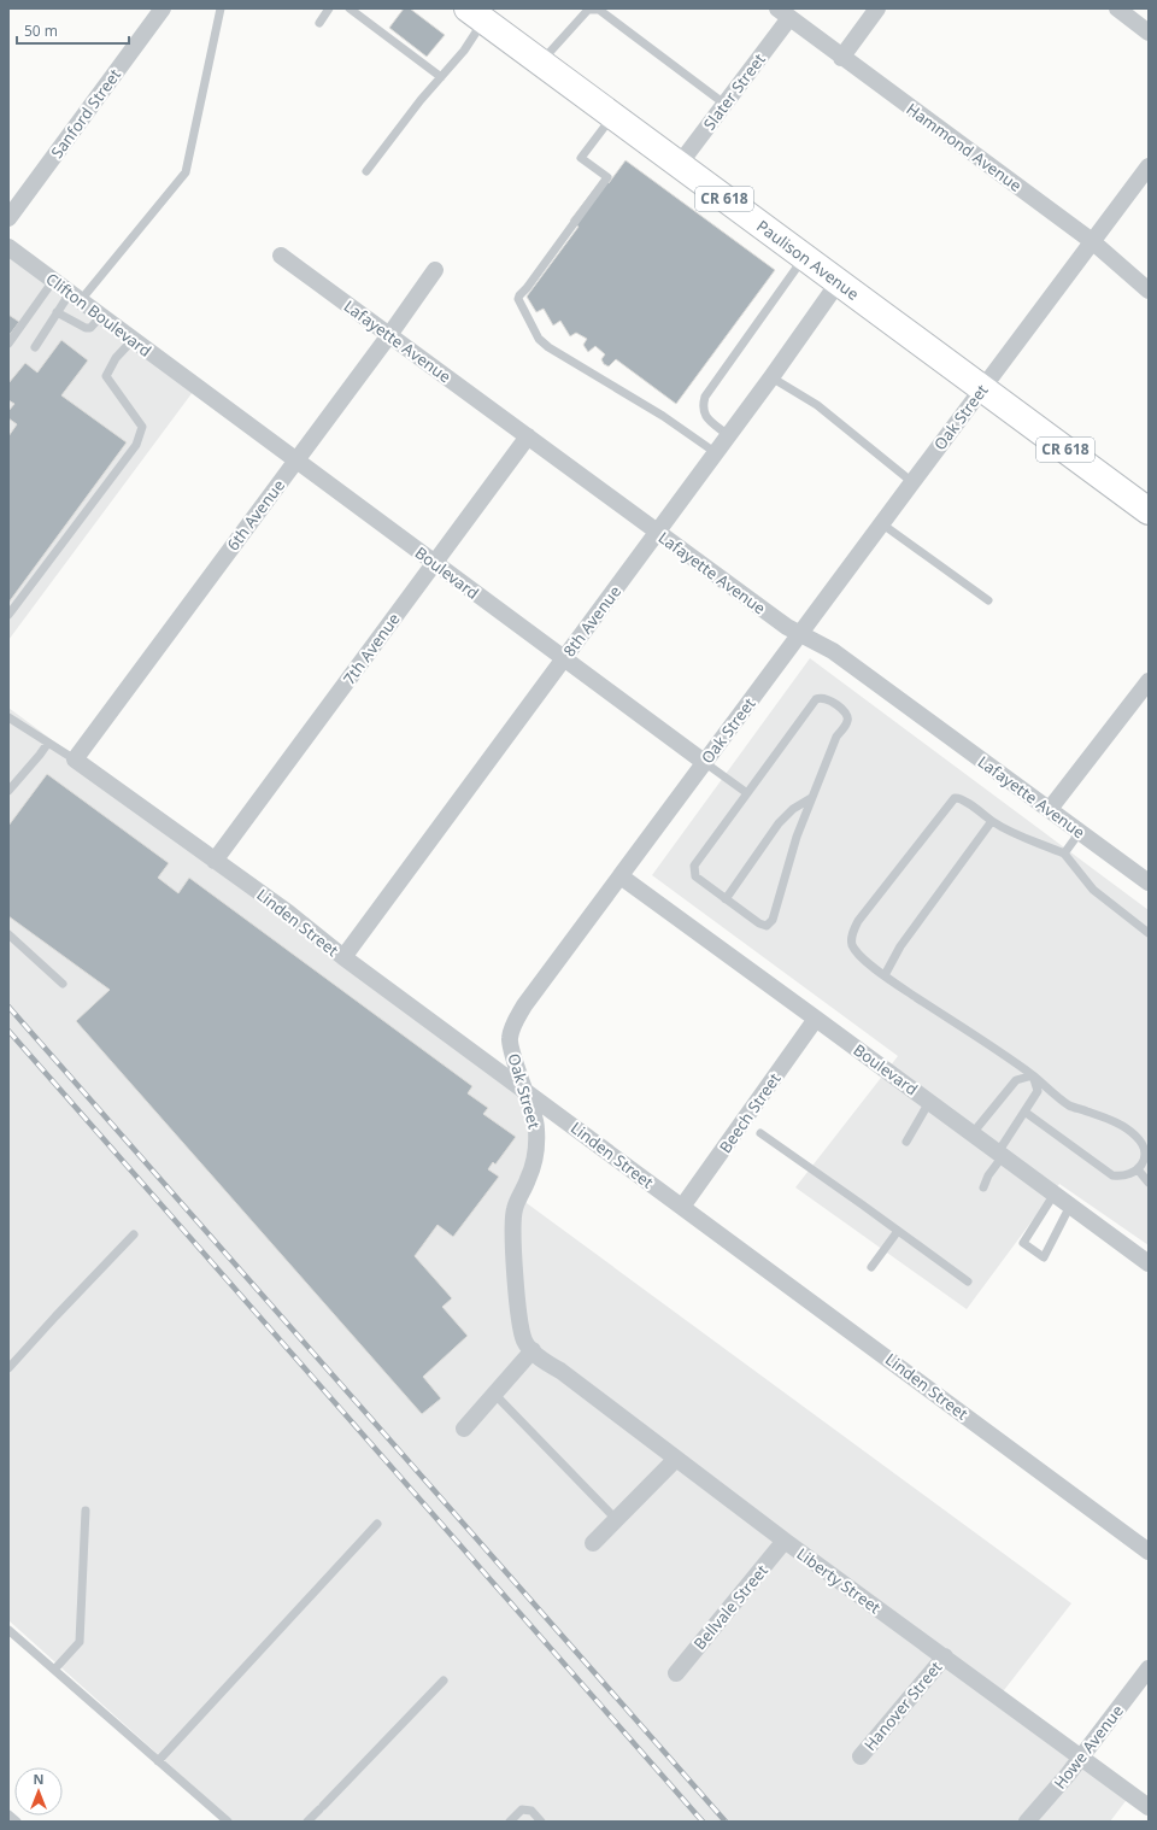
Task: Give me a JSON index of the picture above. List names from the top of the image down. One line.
{"streets":{"main road":["CR 618","Paulison Avenue"],"street":["Slater Street","Sanford Street","Hammond Avenue","Clifton Boulevard","Lafayette Avenue","Oak Street","6th Avenue","Boulevard","8th Avenue","7th Avenue","Linden Street","Beech Street","Liberty Street","Bellvale Street","Hanover Street","Howe Avenue"]},"crossings":[["Slater Street","Hammond Avenue"],["Slater Street","Paulison Avenue"],["Hammond Avenue","Oak Street"],["Paulison Avenue","Oak Street"],["Paulison Avenue","8th Avenue"],["Clifton Boulevard","Boulevard"],["Lafayette Avenue","Oak Street"],["Lafayette Avenue","6th Avenue"],["Lafayette Avenue","8th Avenue"],["Lafayette Avenue","7th Avenue"],["Oak Street","Boulevard"],["Oak Street","Linden Street"],["Oak Street","Liberty Street"],["6th Avenue","Boulevard"],["6th Avenue","Linden Street"],["Boulevard","8th Avenue"],["Boulevard","7th Avenue"],["Boulevard","Beech Street"],["8th Avenue","Linden Street"],["7th Avenue","Linden Street"],["Linden Street","Beech Street"],["Liberty Street","Bellvale Street"],["Liberty Street","Hanover Street"],["Liberty Street","Howe Avenue"]],"scale_bar":"50 m","north":"top"}
